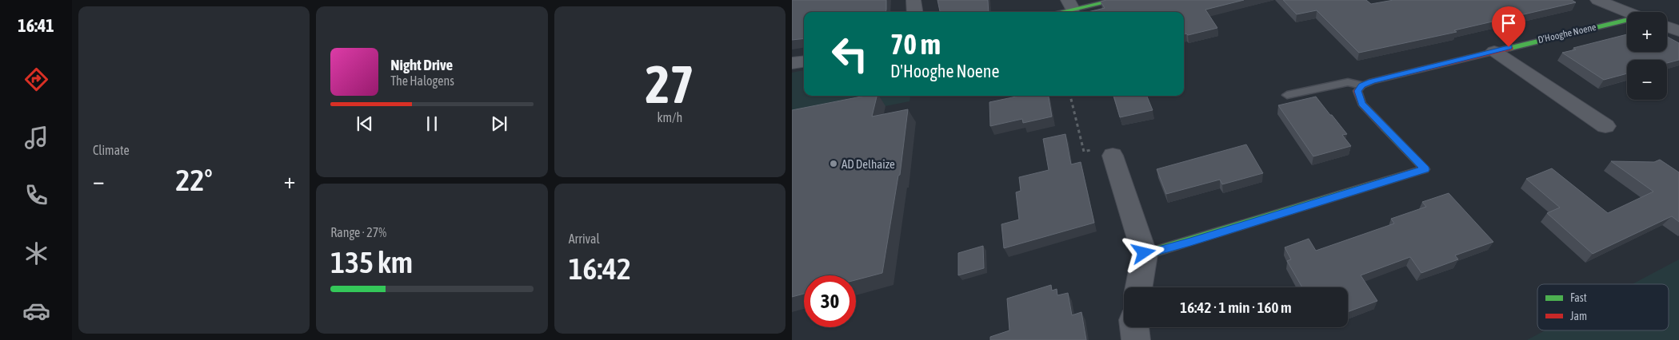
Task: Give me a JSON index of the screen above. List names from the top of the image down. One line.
{"streets":{"street":["D'Hooghe Noene"]},"places":["AD Delhaize"],"legend":["Fast","Jam"],"page":{"tabs":"16:41","tile":["Climate",["27","km/h"],["Range · 27%","135 km"],["Arrival","16:42"]],"map_buttons":["+","−"],"turn":["70 m","D'Hooghe Noene"],"song":["Night Drive","The Halogens"],"heat":["−","22°","+"],"limit":"30","trip":"16:42 · 1 min · 160 m"}}
